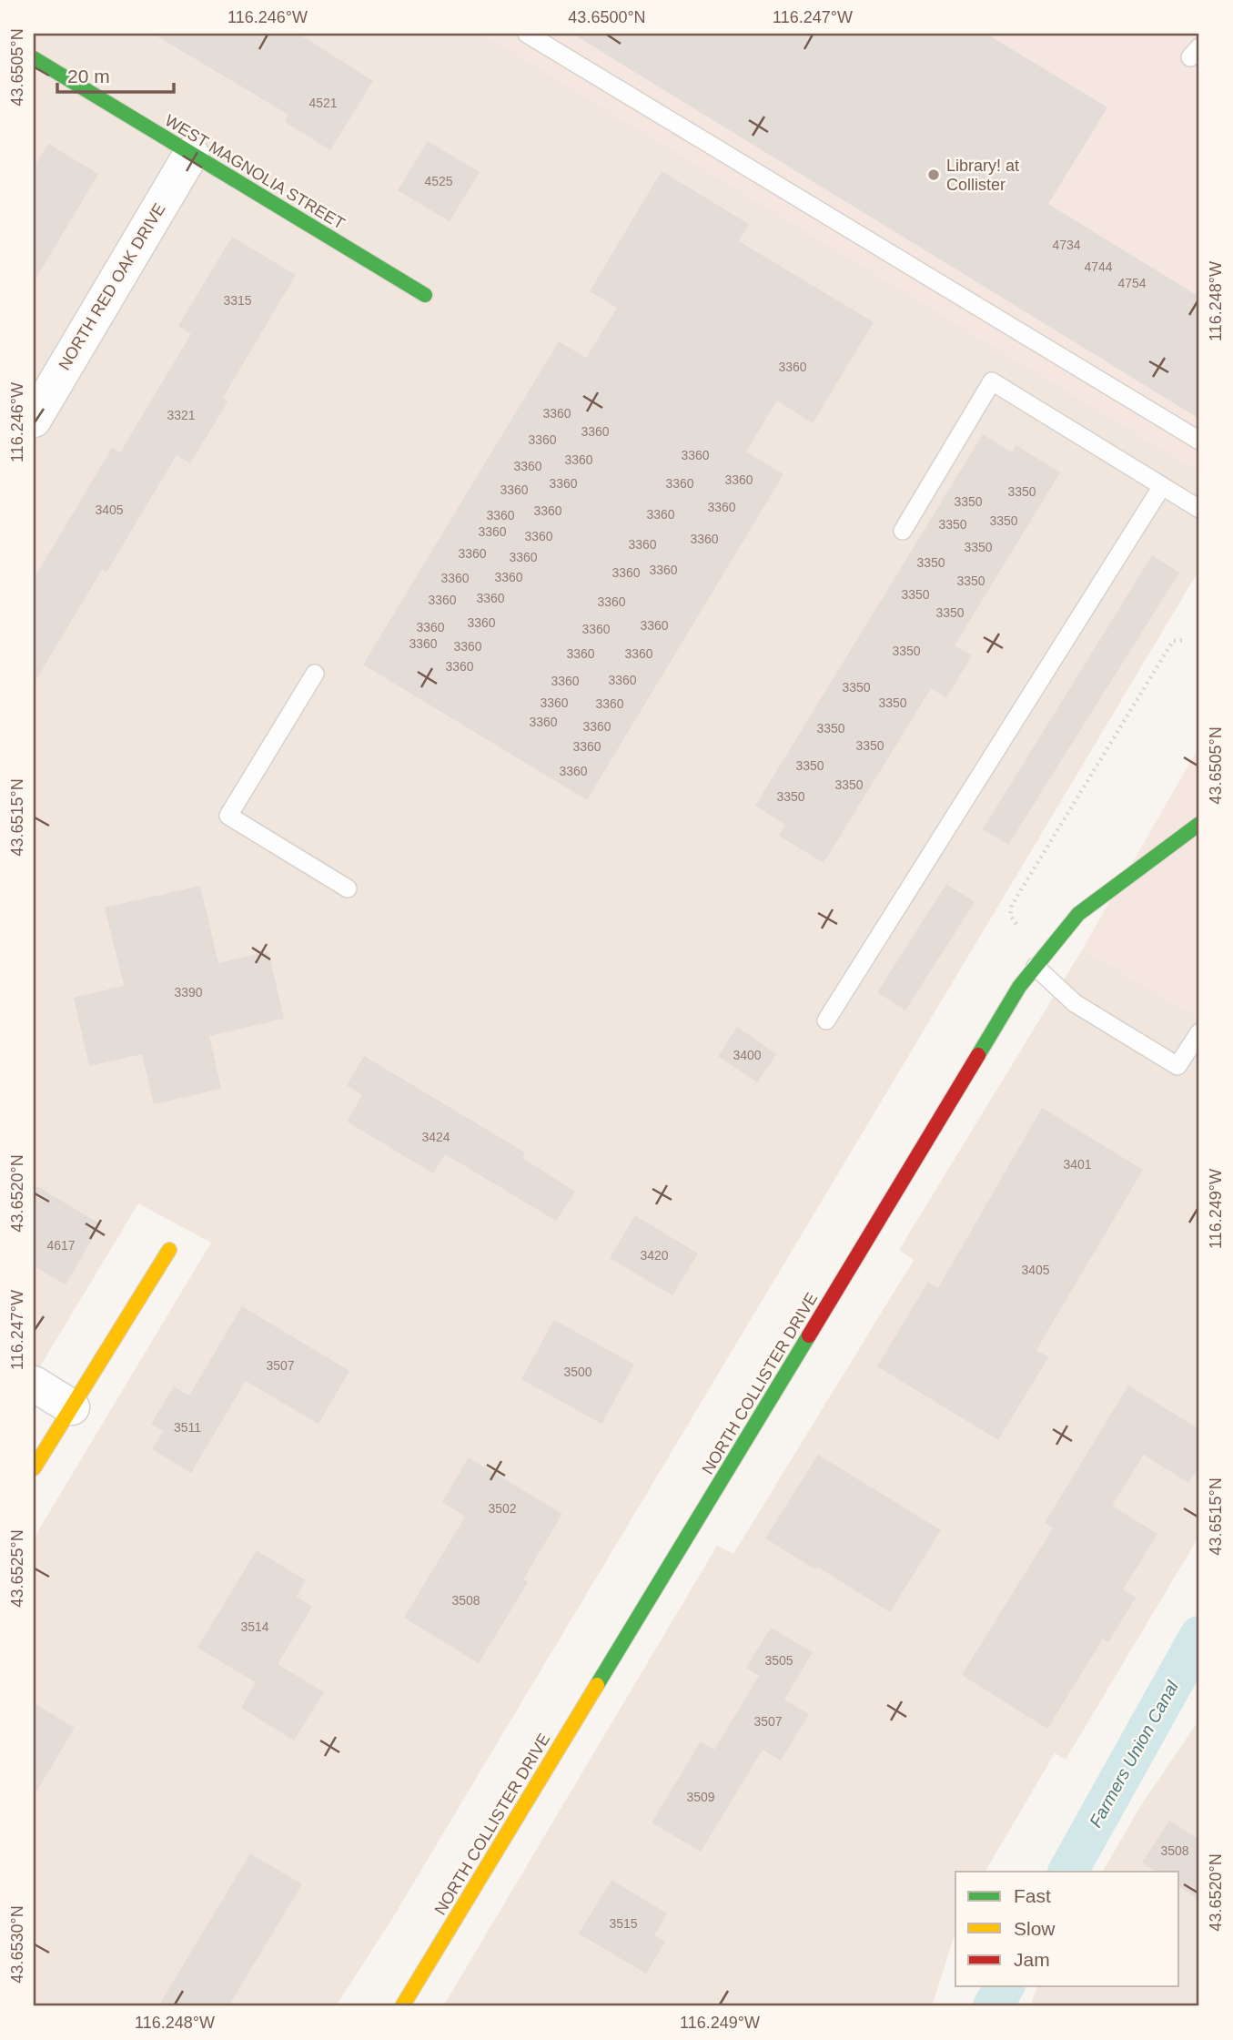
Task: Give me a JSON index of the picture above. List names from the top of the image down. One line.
{"streets":{"street":["WEST MAGNOLIA STREET","NORTH RED OAK DRIVE","NORTH COLLISTER DRIVE"]},"crossings":[["WEST MAGNOLIA STREET","NORTH RED OAK DRIVE"]],"water":["Farmers Union Canal"],"places":["Library! at Collister"],"house_numbers":["4521","4525","4734","4744","4754","3315","3360","3360","3321","3360","3360","3360","3360","3360","3360","3360","3360","3360","3350","3350","3360","3405","3360","3360","3360","3350","3350","3360","3360","3360","3360","3350","3360","3360","3350","3360","3360","3360","3360","3350","3350","3360","3360","3360","3350","3360","3360","3360","3360","3360","3360","3350","3360","3360","3360","3360","3360","3350","3360","3350","3360","3360","3360","3350","3350","3360","3350","3360","3350","3350","3390","3400","3424","3401","4617","3420","3405","3507","3500","3511","3502","3508","3514","3505","3507","3509","3508","3515"],"legend":["Fast","Slow","Jam"],"scale_bar":"20 m","coordinates":["116.246°W","43.6500°N","116.247°W","43.6505°N","116.248°W","43.6515°N","43.6520°N","116.249°W","43.6525°N","43.6530°N"]}
